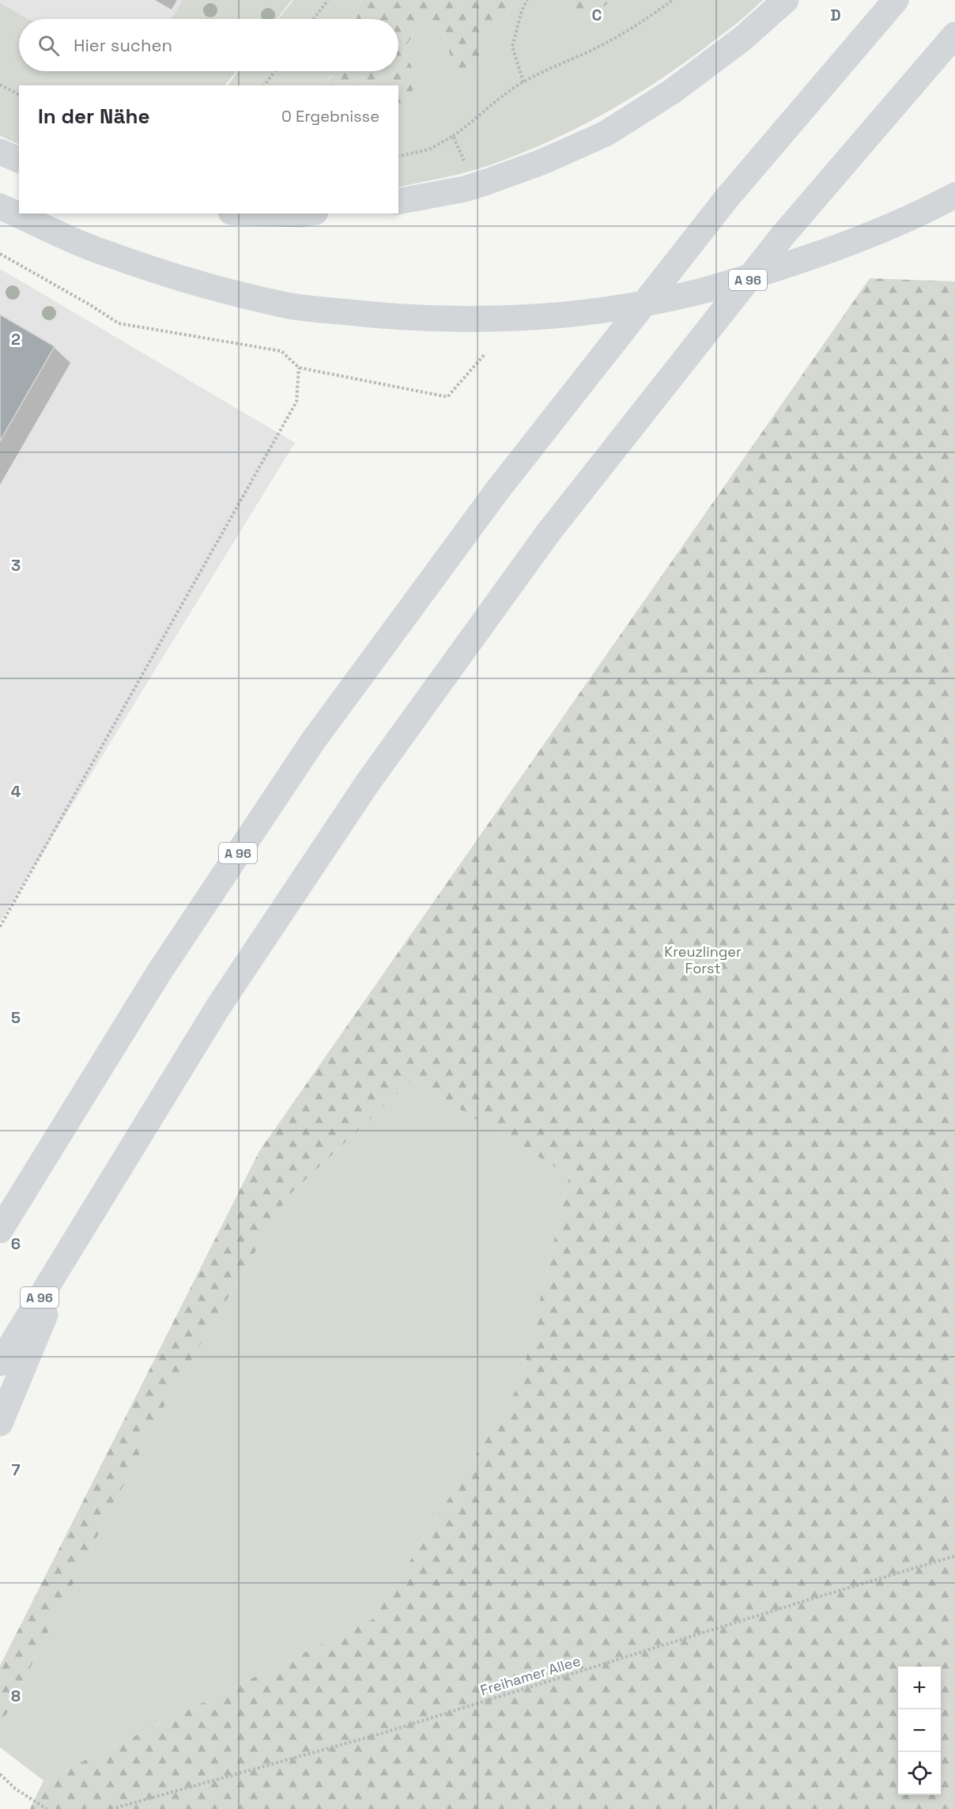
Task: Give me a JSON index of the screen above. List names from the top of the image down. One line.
{"streets":{"highway":["A 96"],"path":["Freihamer Allee"]},"parks":["Kreuzlinger Forst"],"page":{"search":"Hier suchen","heading":["In der Nähe","0 Ergebnisse"],"map_buttons":["+","−"]},"grid":{"columns":["C","D"],"rows":["2","3","4","5","6","7","8"]}}
